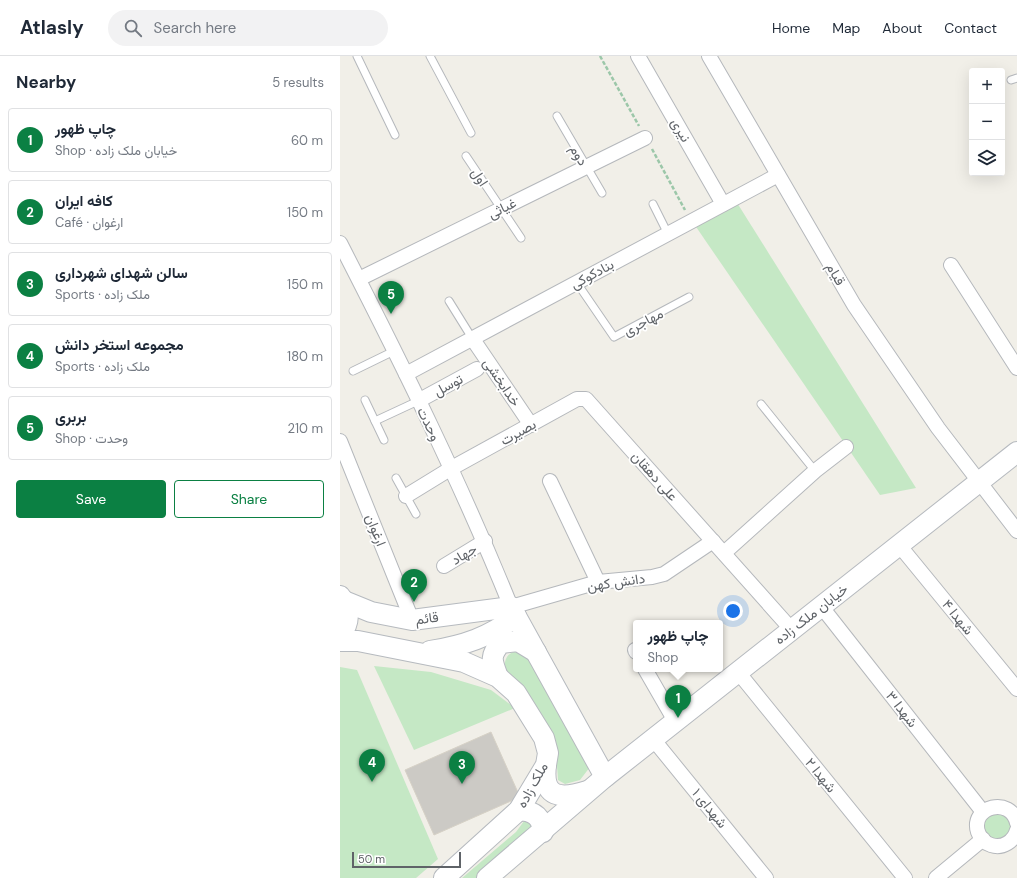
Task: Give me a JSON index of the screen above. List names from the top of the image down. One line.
{"streets":{"main road":["خیابان ملک زاده","قائم","ملک زاده"],"street":["نیری","غیاثی","بنادکوکی","قیام","خدابخشی","توسل","وحدت","بصیرت","علی دهقان","ارغوان","جهاد","دانش کهن","شهدا ۴","شهدا ۳","شهدا ۲","شهدای ۱"],"lane":["دوم","اول","مهاجری"]},"crossings":[["نیری","بنادکوکی"],["دوم","غیاثی"],["اول","غیاثی"],["غیاثی","وحدت"],["بنادکوکی","قیام"],["بنادکوکی","مهاجری"],["بنادکوکی","خدابخشی"],["بنادکوکی","وحدت"],["قیام","خیابان ملک زاده"],["خدابخشی","بصیرت"],["توسل","وحدت"],["وحدت","بصیرت"],["وحدت","جهاد"],["وحدت","دانش کهن"],["وحدت","قائم"],["بصیرت","علی دهقان"],["علی دهقان","دانش کهن"],["علی دهقان","خیابان ملک زاده"],["ارغوان","قائم"],["دانش کهن","قائم"],["خیابان ملک زاده","شهدا ۴"],["خیابان ملک زاده","شهدا ۳"],["خیابان ملک زاده","شهدا ۲"],["خیابان ملک زاده","شهدای ۱"]],"scale_bar":"50 m","page":{"header":"Atlasly","search":"Search here","nav":["Home","Map","About","Contact"],"heading":["Nearby","5 results"],"map_buttons":["+","−"],"list":[{"mark":"1","name":"چاپ ظهور","note":"Shop · خیابان ملک زاده","value":"60 m"},{"mark":"2","name":"کافه ایران","note":"Café · ارغوان","value":"150 m"},{"mark":"3","name":"سالن شهدای شهرداری","note":"Sports · ملک زاده","value":"150 m"},{"mark":"4","name":"مجموعه استخر دانش","note":"Sports · ملک زاده","value":"180 m"},{"mark":"5","name":"بربری","note":"Shop · وحدت","value":"210 m"}],"pins":["5","2","1","4","3"],"buttons":["Save","Share"],"popup":["چاپ ظهور","Shop"],"scale":"50 m"}}
